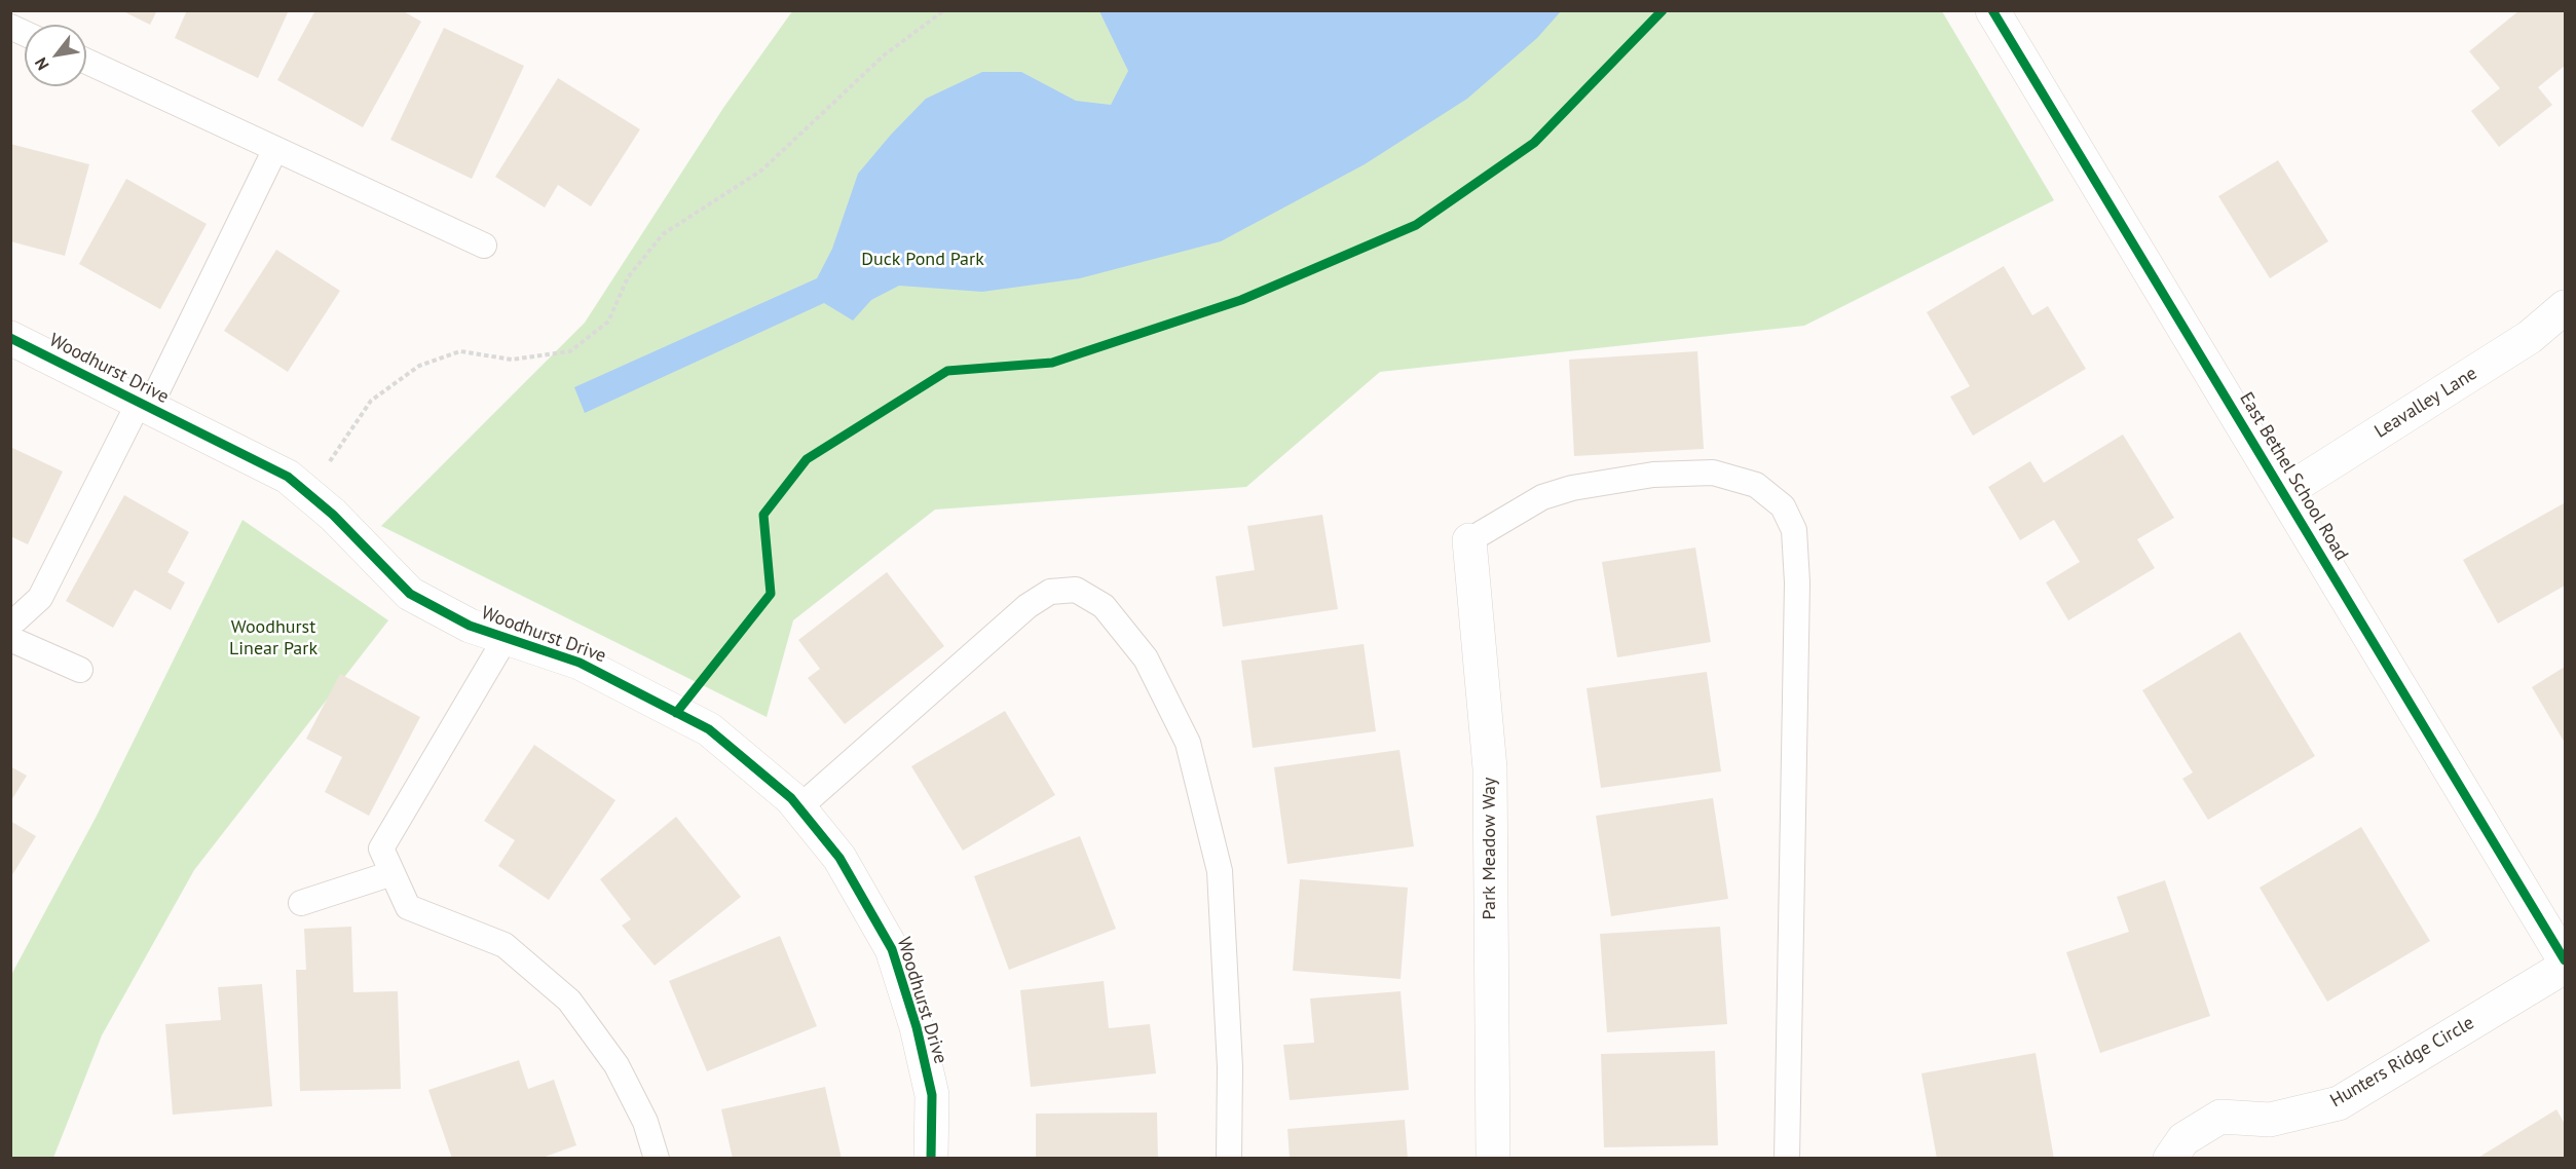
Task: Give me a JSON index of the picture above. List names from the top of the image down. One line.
{"streets":{"street":["Woodhurst Drive","Leavalley Lane","East Bethel School Road","Park Meadow Way","Hunters Ridge Circle"]},"crossings":[["Leavalley Lane","East Bethel School Road"]],"parks":["Duck Pond Park","Woodhurst Linear Park"],"north":"bottom left"}
